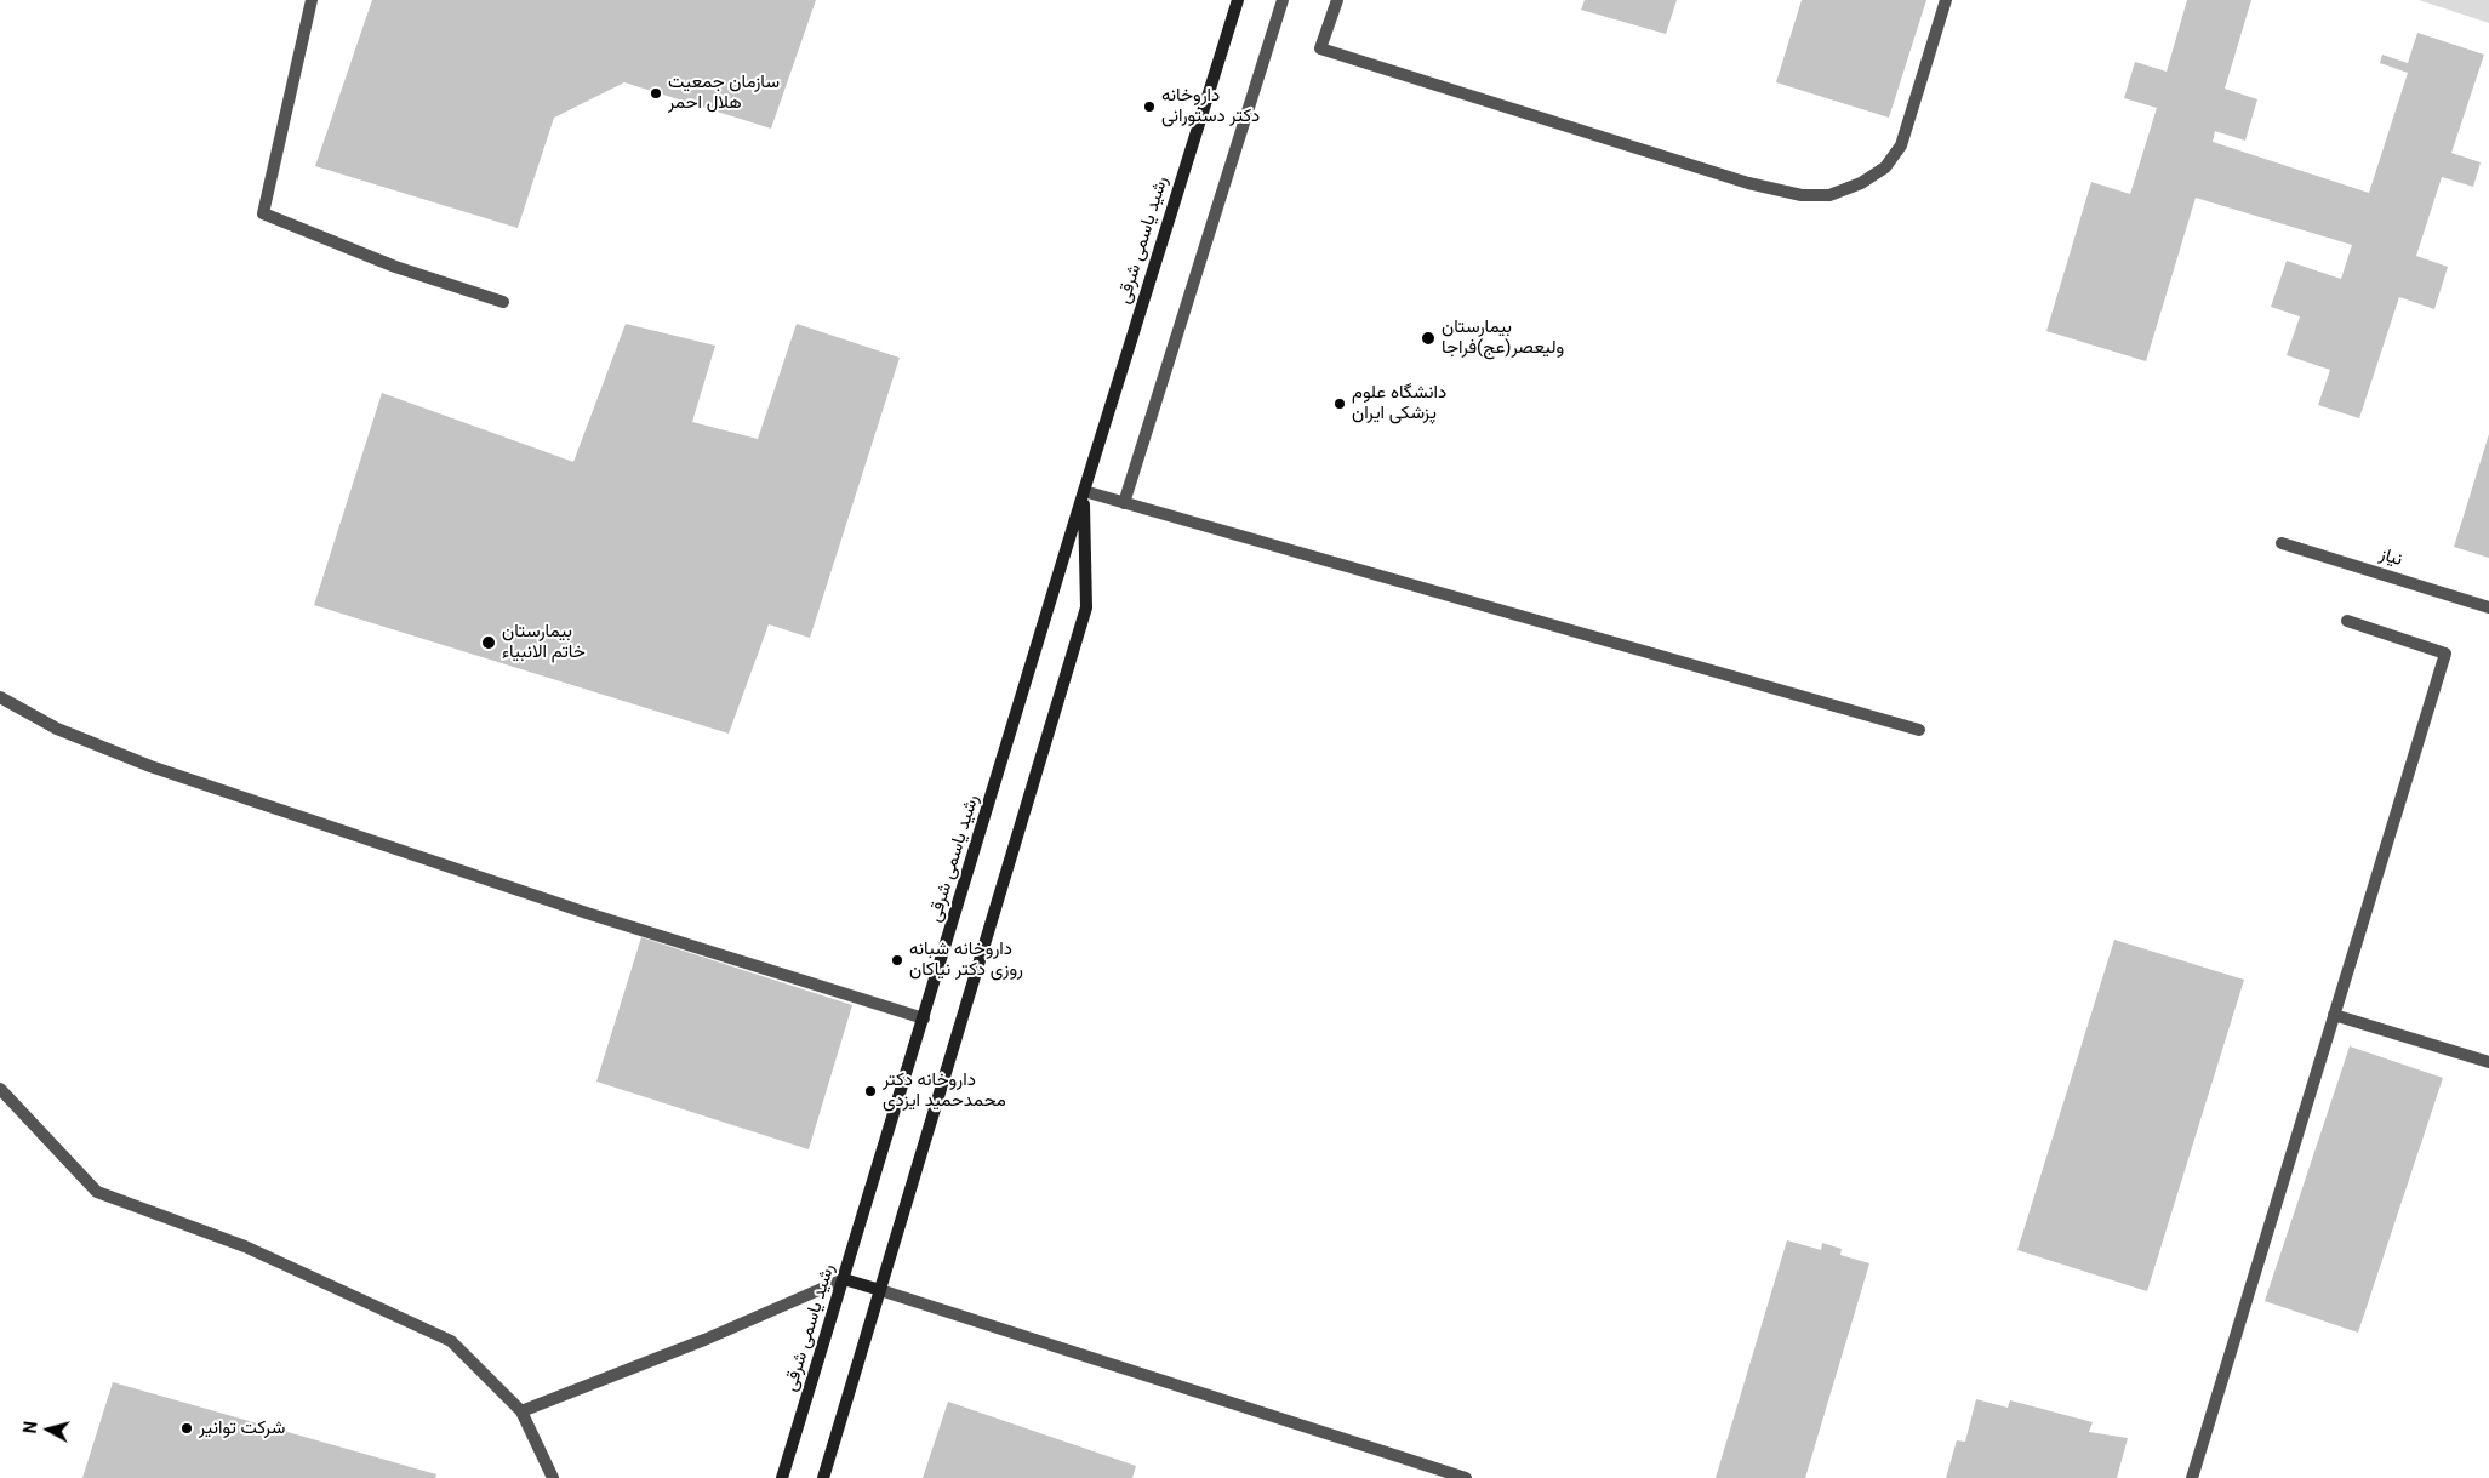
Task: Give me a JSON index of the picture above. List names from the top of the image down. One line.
{"streets":{"street":["رشید یاسمی شرقی"],"lane":["نیاز"]},"places":["سازمان جمعیت هلال احمر","داروخانه دکتر دستورانی","بیمارستان ولیعصر(عج)فراجا","دانشگاه علوم پزشکی ایران","بیمارستان خاتم الانبیاء","داروخانه شبانه روزی دکتر نیاکان","داروخانه دکتر محمدحمید ایزدی","شرکت توانیر"],"north":"left"}
